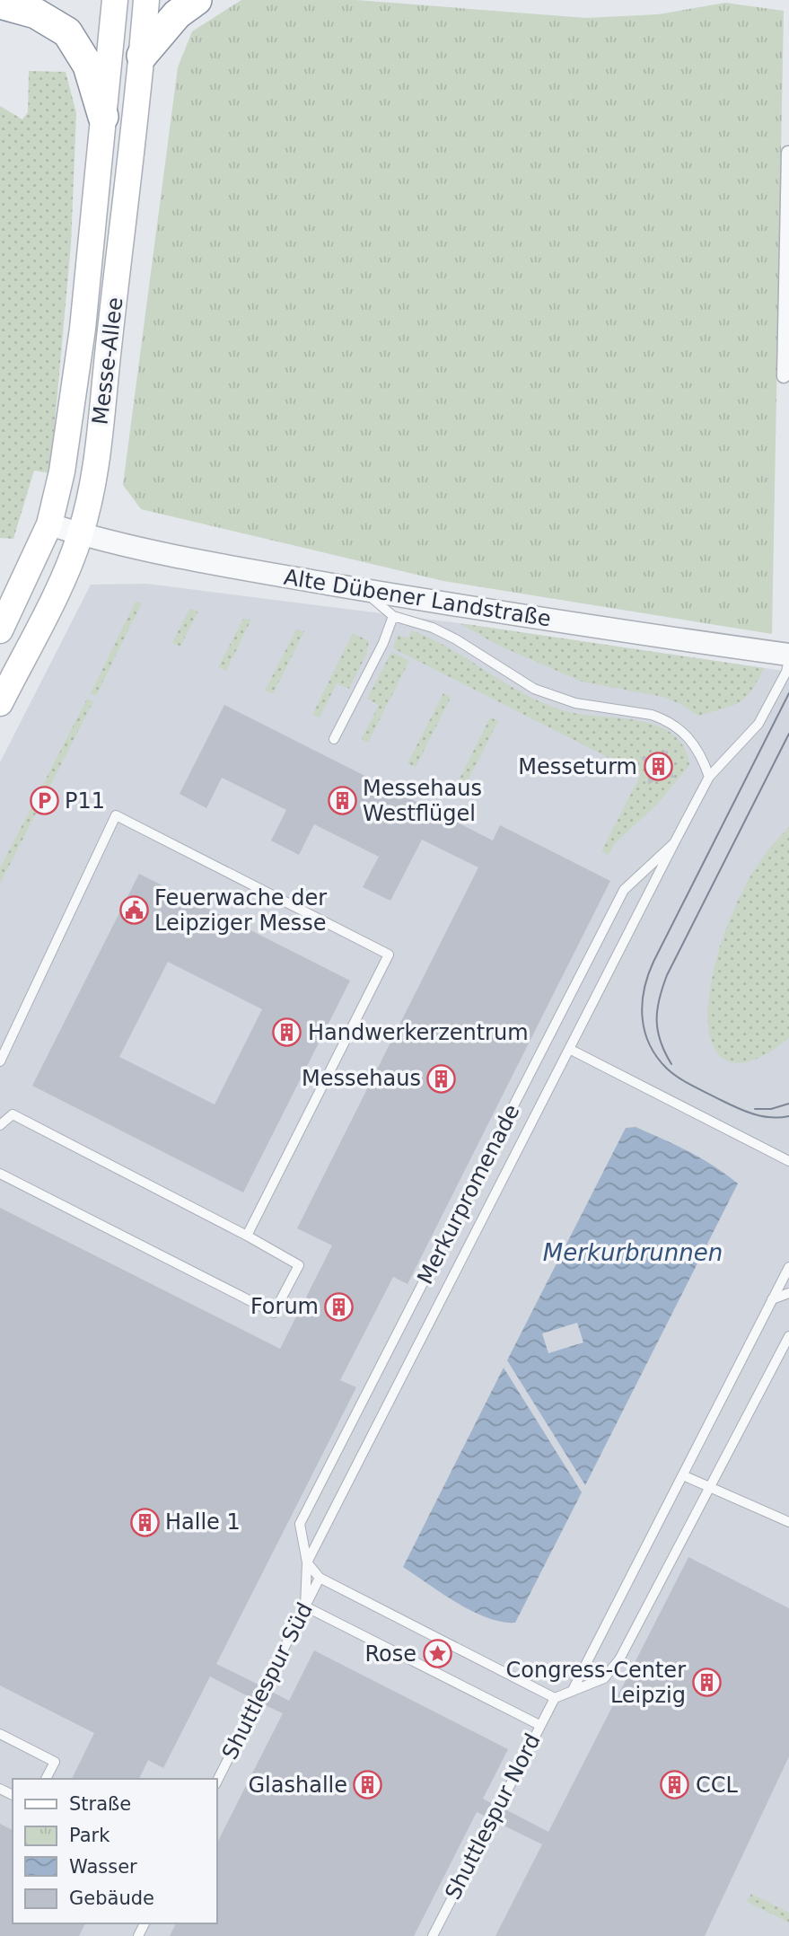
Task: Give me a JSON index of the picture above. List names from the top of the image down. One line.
{"streets":{"main road":["Messe-Allee"],"street":["Alte Dübener Landstraße"],"lane":["Merkurpromenade","Shuttlespur Süd","Shuttlespur Nord"]},"crossings":[["Messe-Allee","Alte Dübener Landstraße"],["Alte Dübener Landstraße","Merkurpromenade"]],"water":["Merkurbrunnen"],"places":{"building":["Messeturm","Messehaus Westflügel","Handwerkerzentrum","Messehaus","Forum","Halle 1","Congress-Center Leipzig","Glashalle","CCL"],"parking":["P11"],"public building":["Feuerwache der Leipziger Messe"],"place":["Rose"]},"legend":["Straße","Park","Wasser","Gebäude"]}
